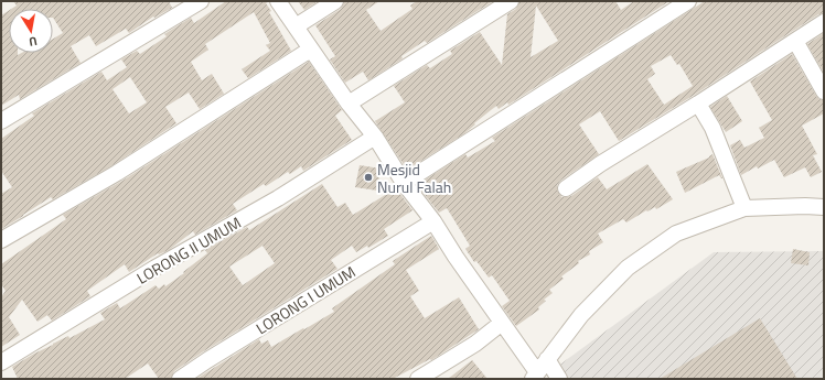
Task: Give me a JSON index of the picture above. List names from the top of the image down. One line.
{"streets":{"street":["LORONG II UMUM","LORONG I UMUM"]},"places":["Mesjid Nurul Falah"],"north":"bottom"}
